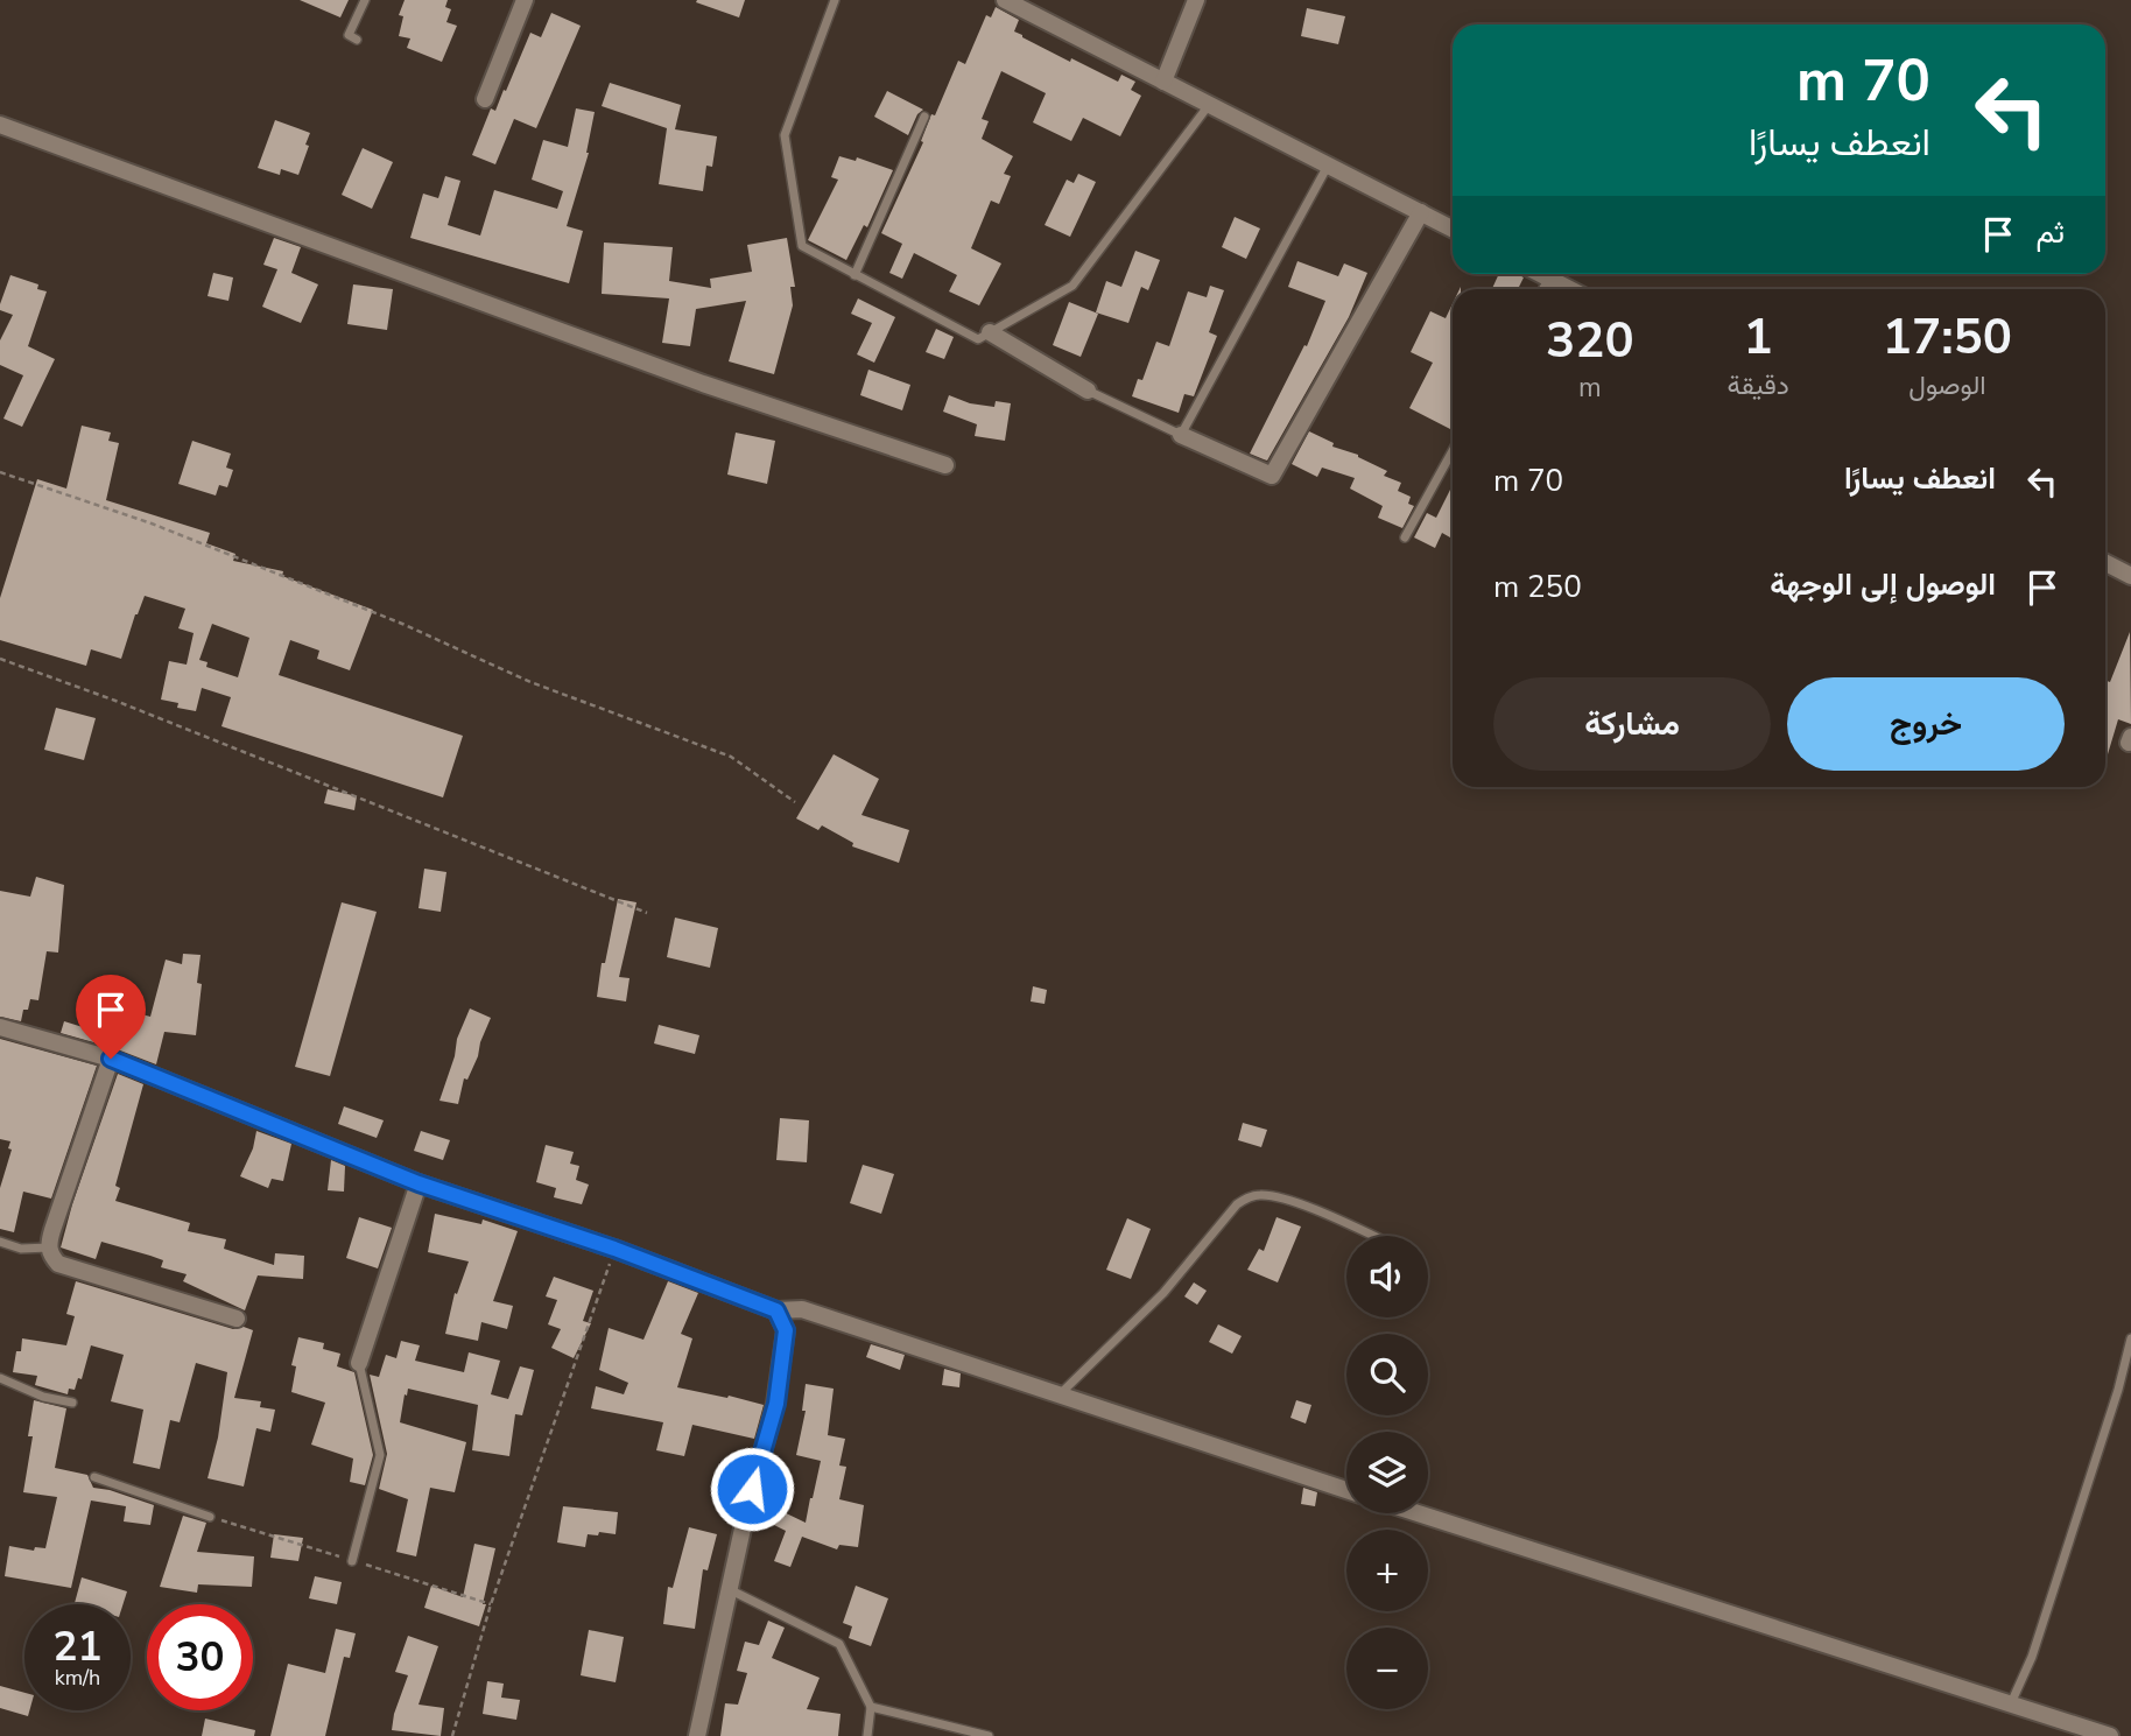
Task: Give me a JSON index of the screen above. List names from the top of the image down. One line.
{"page":{"turn":["70 m","انعطف يسارًا"],"then":"ثم","eta":["17:50","الوصول","1","دقيقة","320","m"],"list":[{"name":"انعطف يسارًا","value":"70 m"},{"name":"الوصول إلى الوجهة","value":"250 m"}],"buttons":["خروج","مشاركة"],"map_buttons":["+","−"],"speed":"21 km/h","limit":"30"}}
